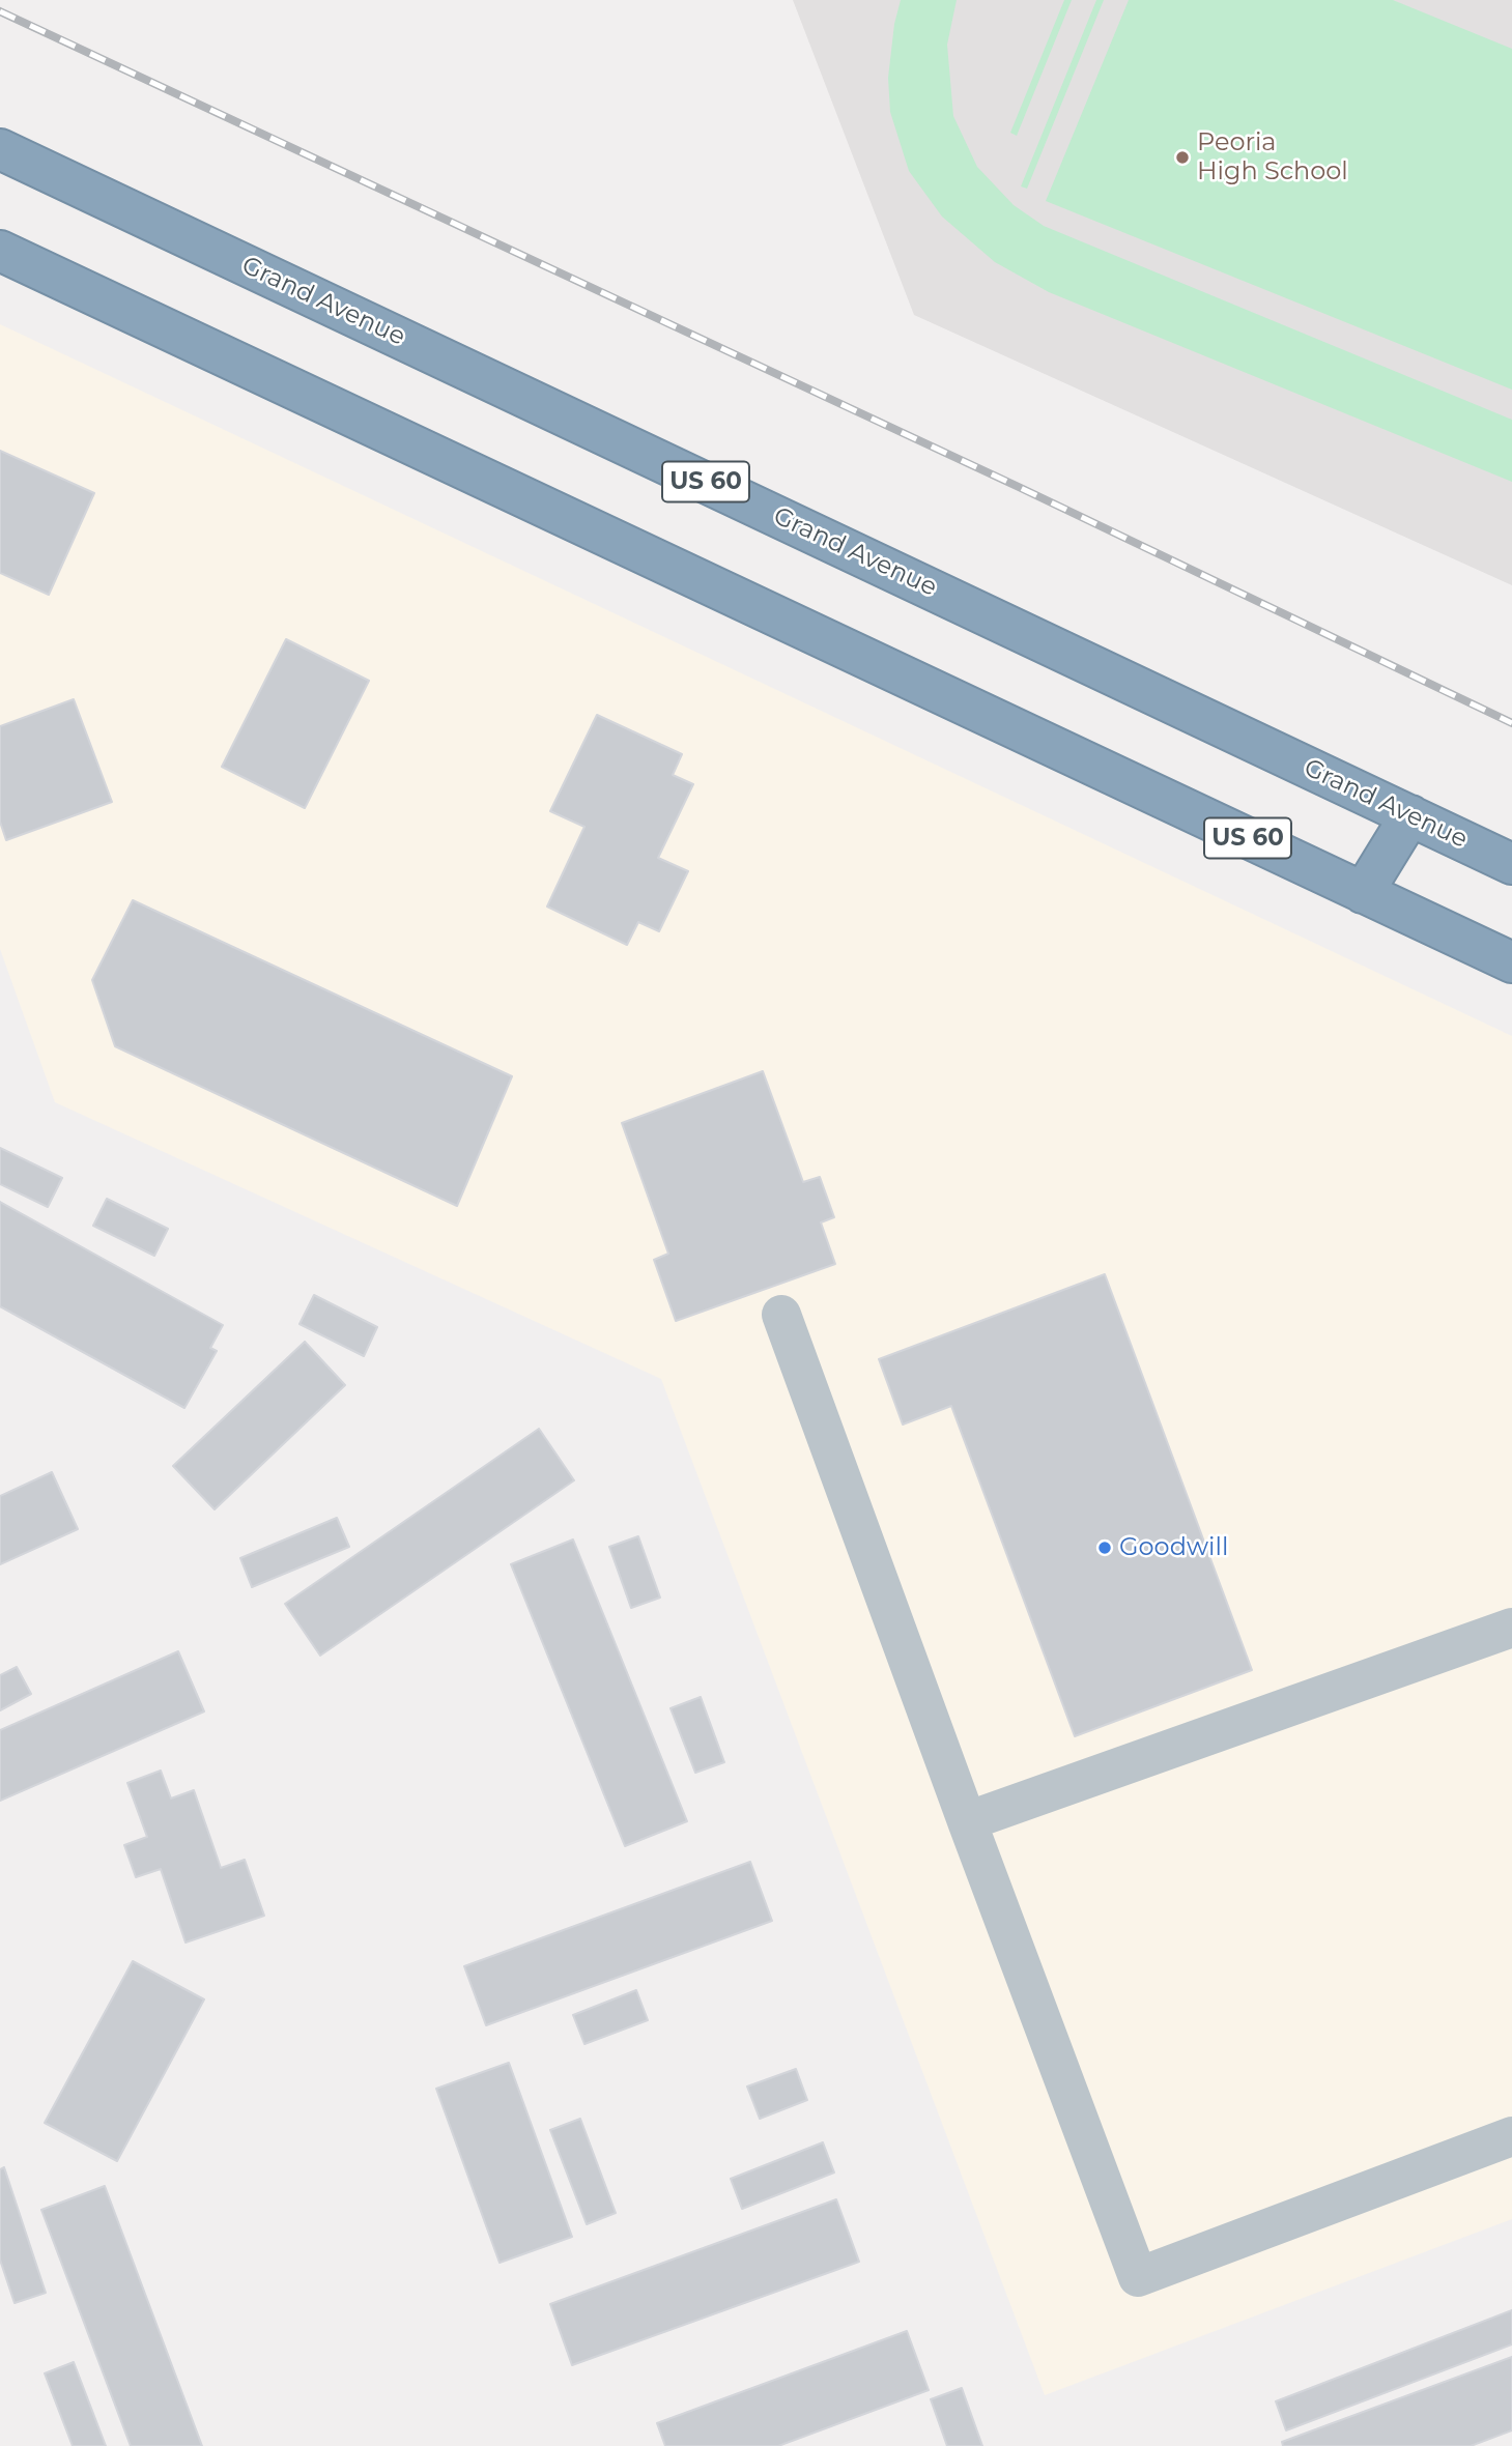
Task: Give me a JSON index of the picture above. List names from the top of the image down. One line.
{"streets":{"highway":["Grand Avenue","US 60"]},"places":["Peoria High School","Goodwill"]}
